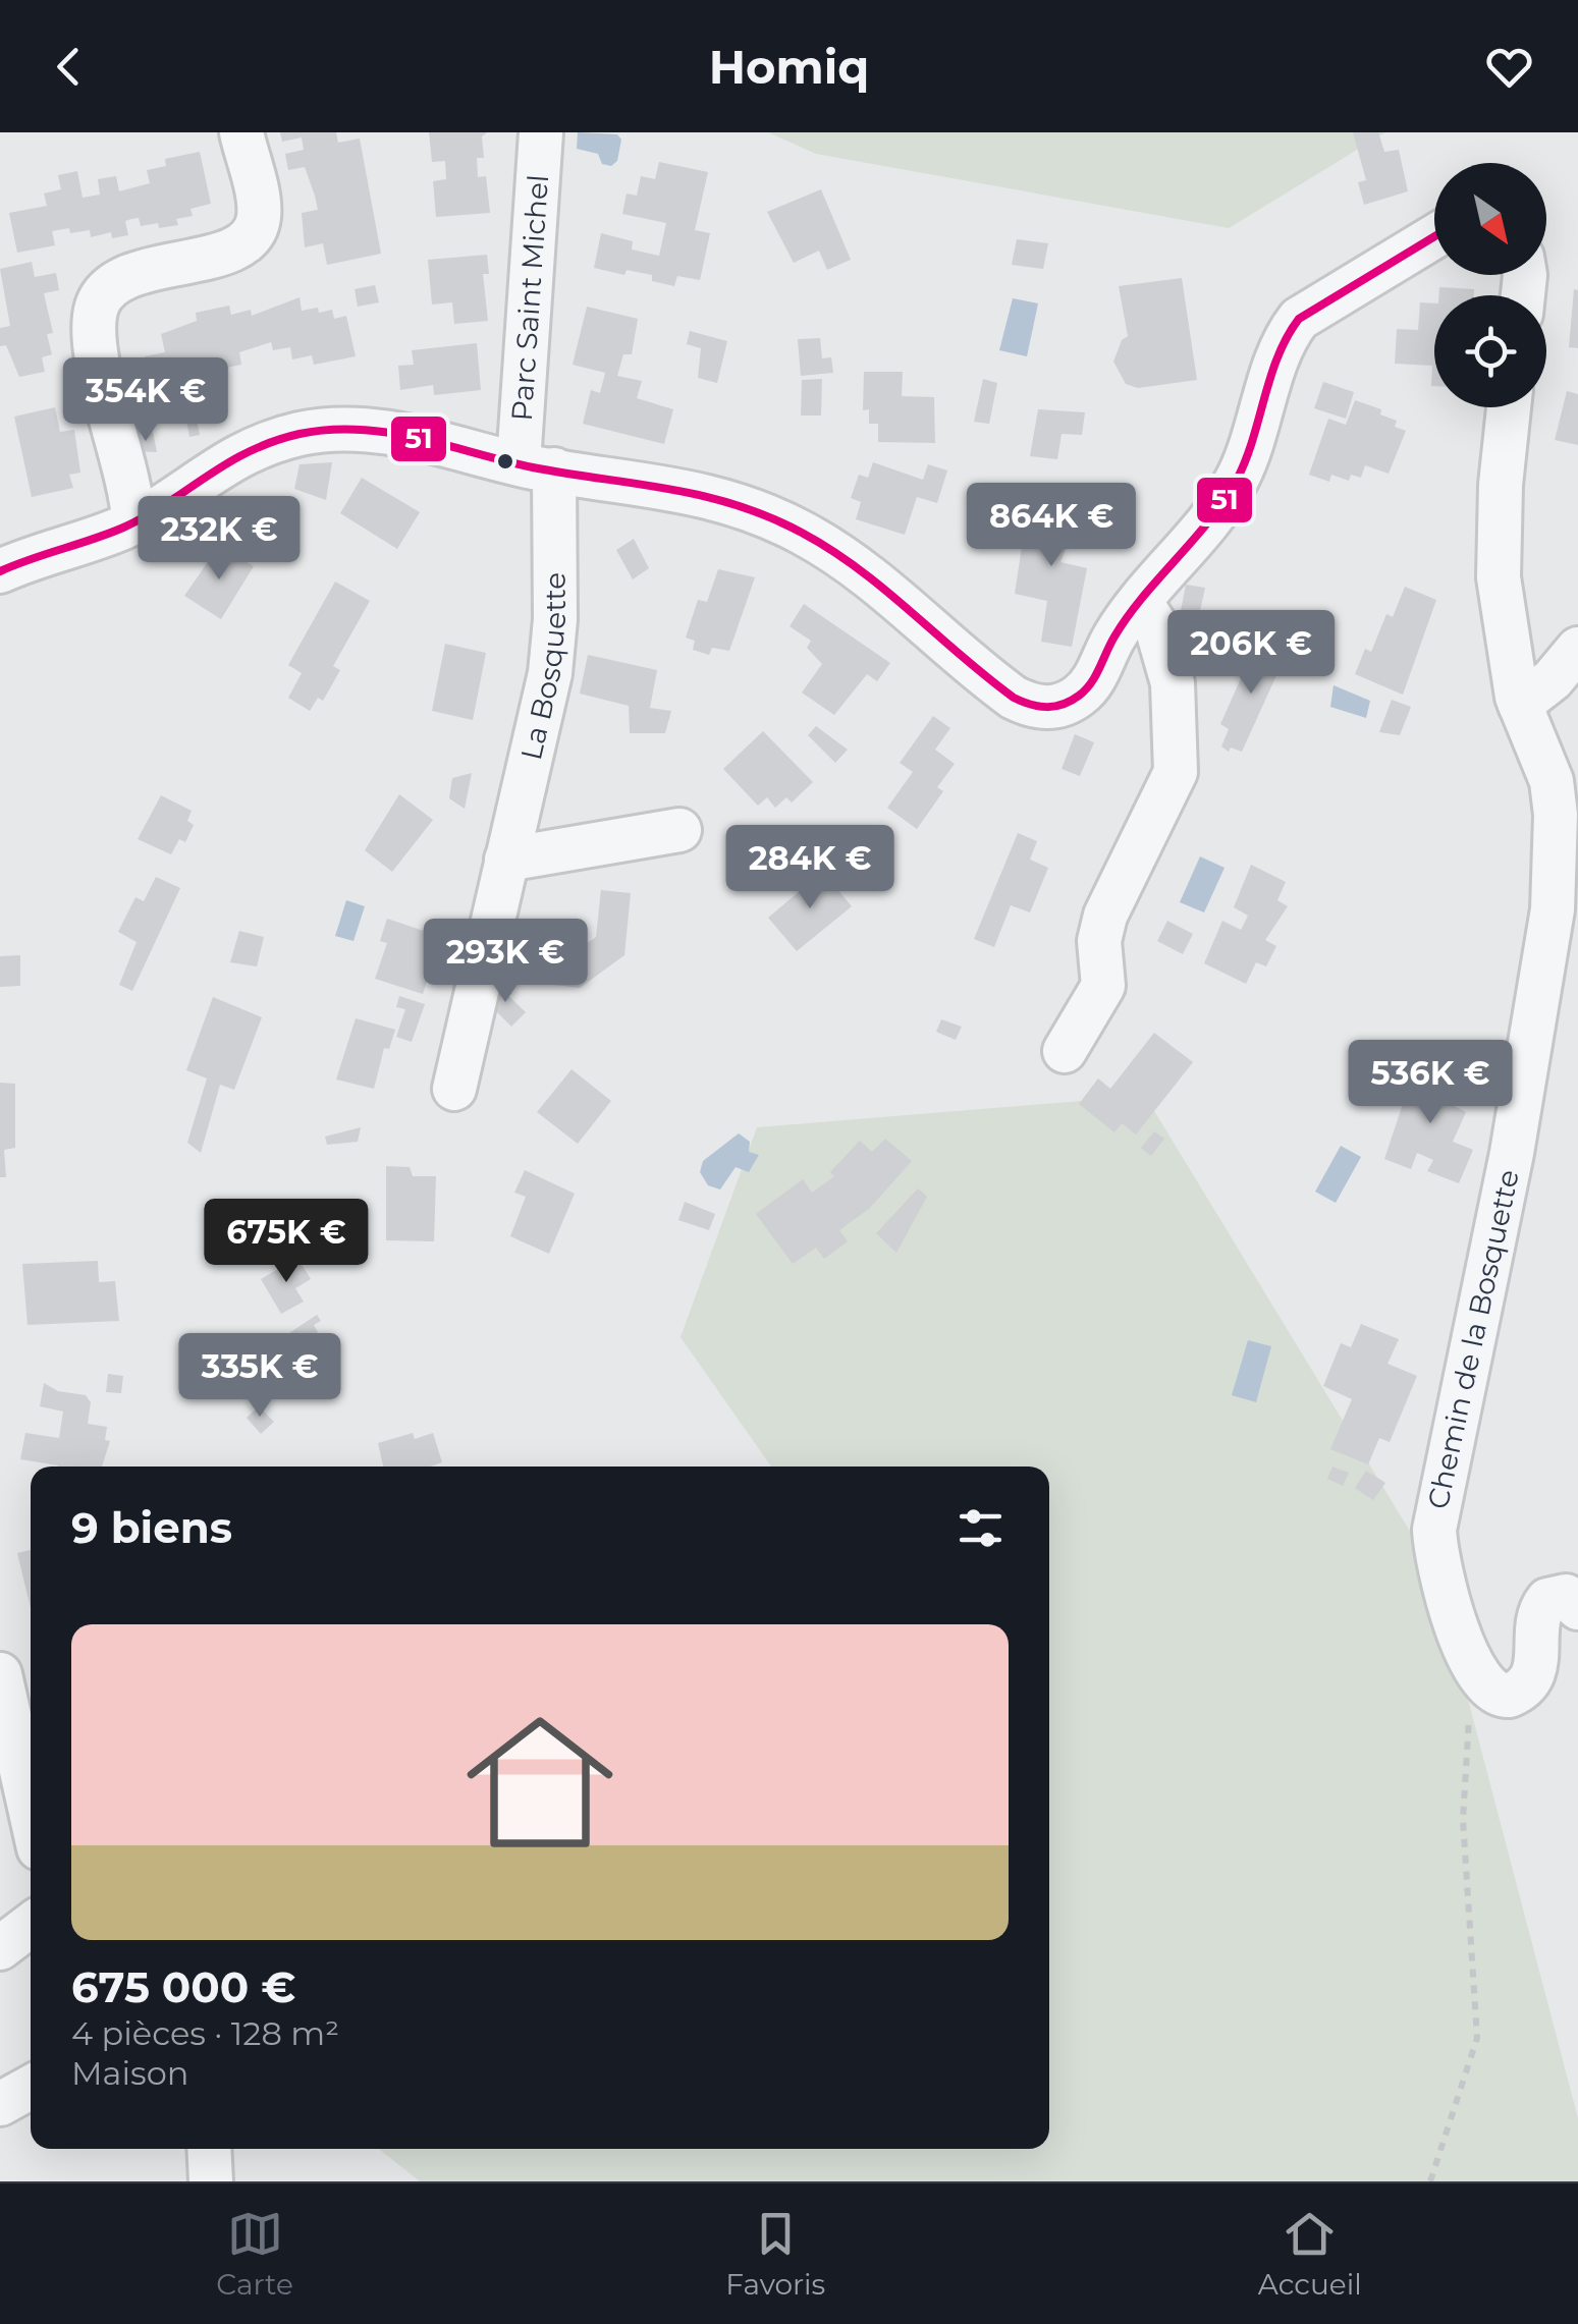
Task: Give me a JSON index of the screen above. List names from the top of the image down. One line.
{"streets":{"street":["Parc Saint Michel","La Bosquette","Chemin de la Bosquette"]},"crossings":[["Parc Saint Michel","La Bosquette"]],"lines":["transit line 51"],"north":"bottom right","page":{"header":"Homiq","price":["354K €","864K €","232K €","206K €","284K €","293K €","536K €","675K €","335K €"],"heading":"9 biens","list":[{"name":"675 000 €","note":"4 pièces · 128 m² · Maison"}],"tabs":["Carte","Favoris","Accueil"]}}
